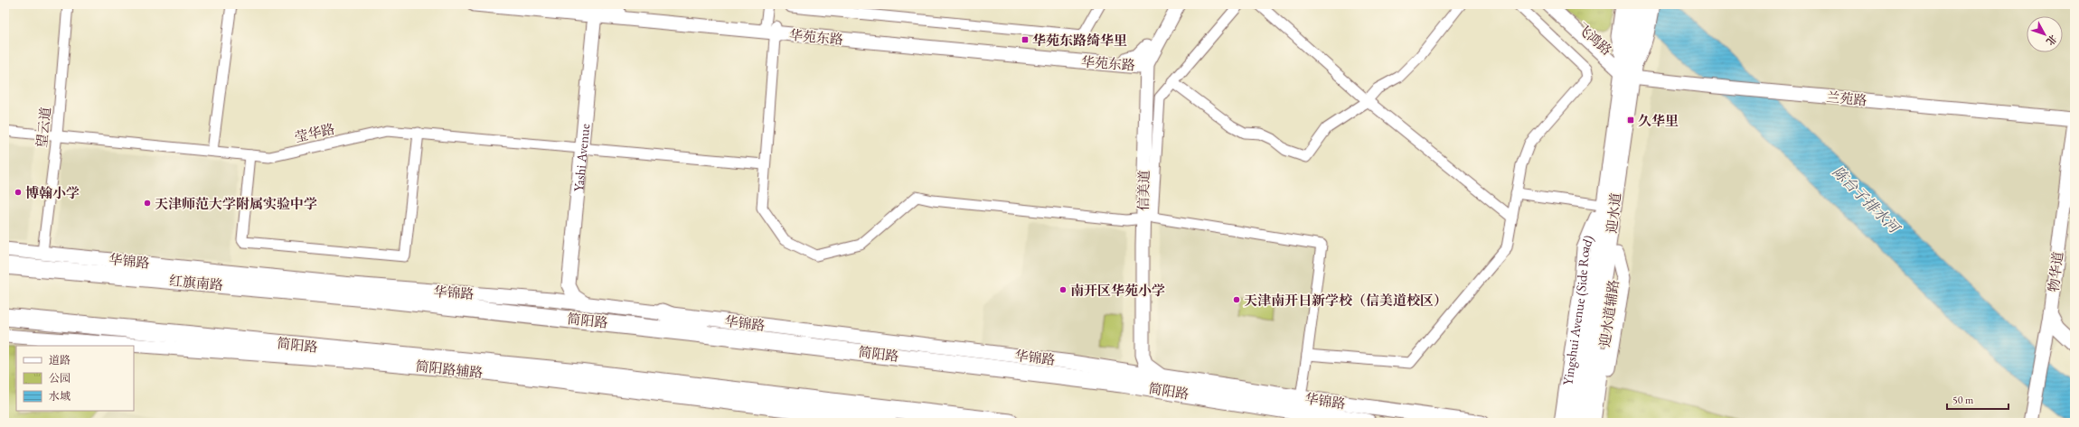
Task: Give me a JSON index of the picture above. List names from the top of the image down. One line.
{"streets":{"highway":["红旗南路","简阳路"],"street":["华苑东路","飞鸿路","兰苑路","望云道","莹华路","Yashi Avenue","信美道","迎水道","华锦路","物华道","Yingshui Avenue (Side Road)","迎水道辅路","简阳路辅路"]},"crossings":[["华苑东路","Yashi Avenue"],["华苑东路","信美道"],["飞鸿路","兰苑路"],["飞鸿路","迎水道"],["兰苑路","迎水道"],["兰苑路","物华道"],["望云道","莹华路"],["望云道","华锦路"],["莹华路","Yashi Avenue"],["Yashi Avenue","华锦路"],["信美道","华锦路"],["迎水道","Yingshui Avenue (Side Road)"],["迎水道","迎水道辅路"],["红旗南路","简阳路"],["Yingshui Avenue (Side Road)","迎水道辅路"]],"water":["陈台子排水河"],"places":{"transit":["华苑东路绮华里","久华里"],"other":["博翰小学","天津师范大学附属实验中学","南开区华苑小学","天津南开日新学校（信美道校区）"]},"legend":["道路","公园","水域"],"scale_bar":"50 m","north":"bottom right"}
